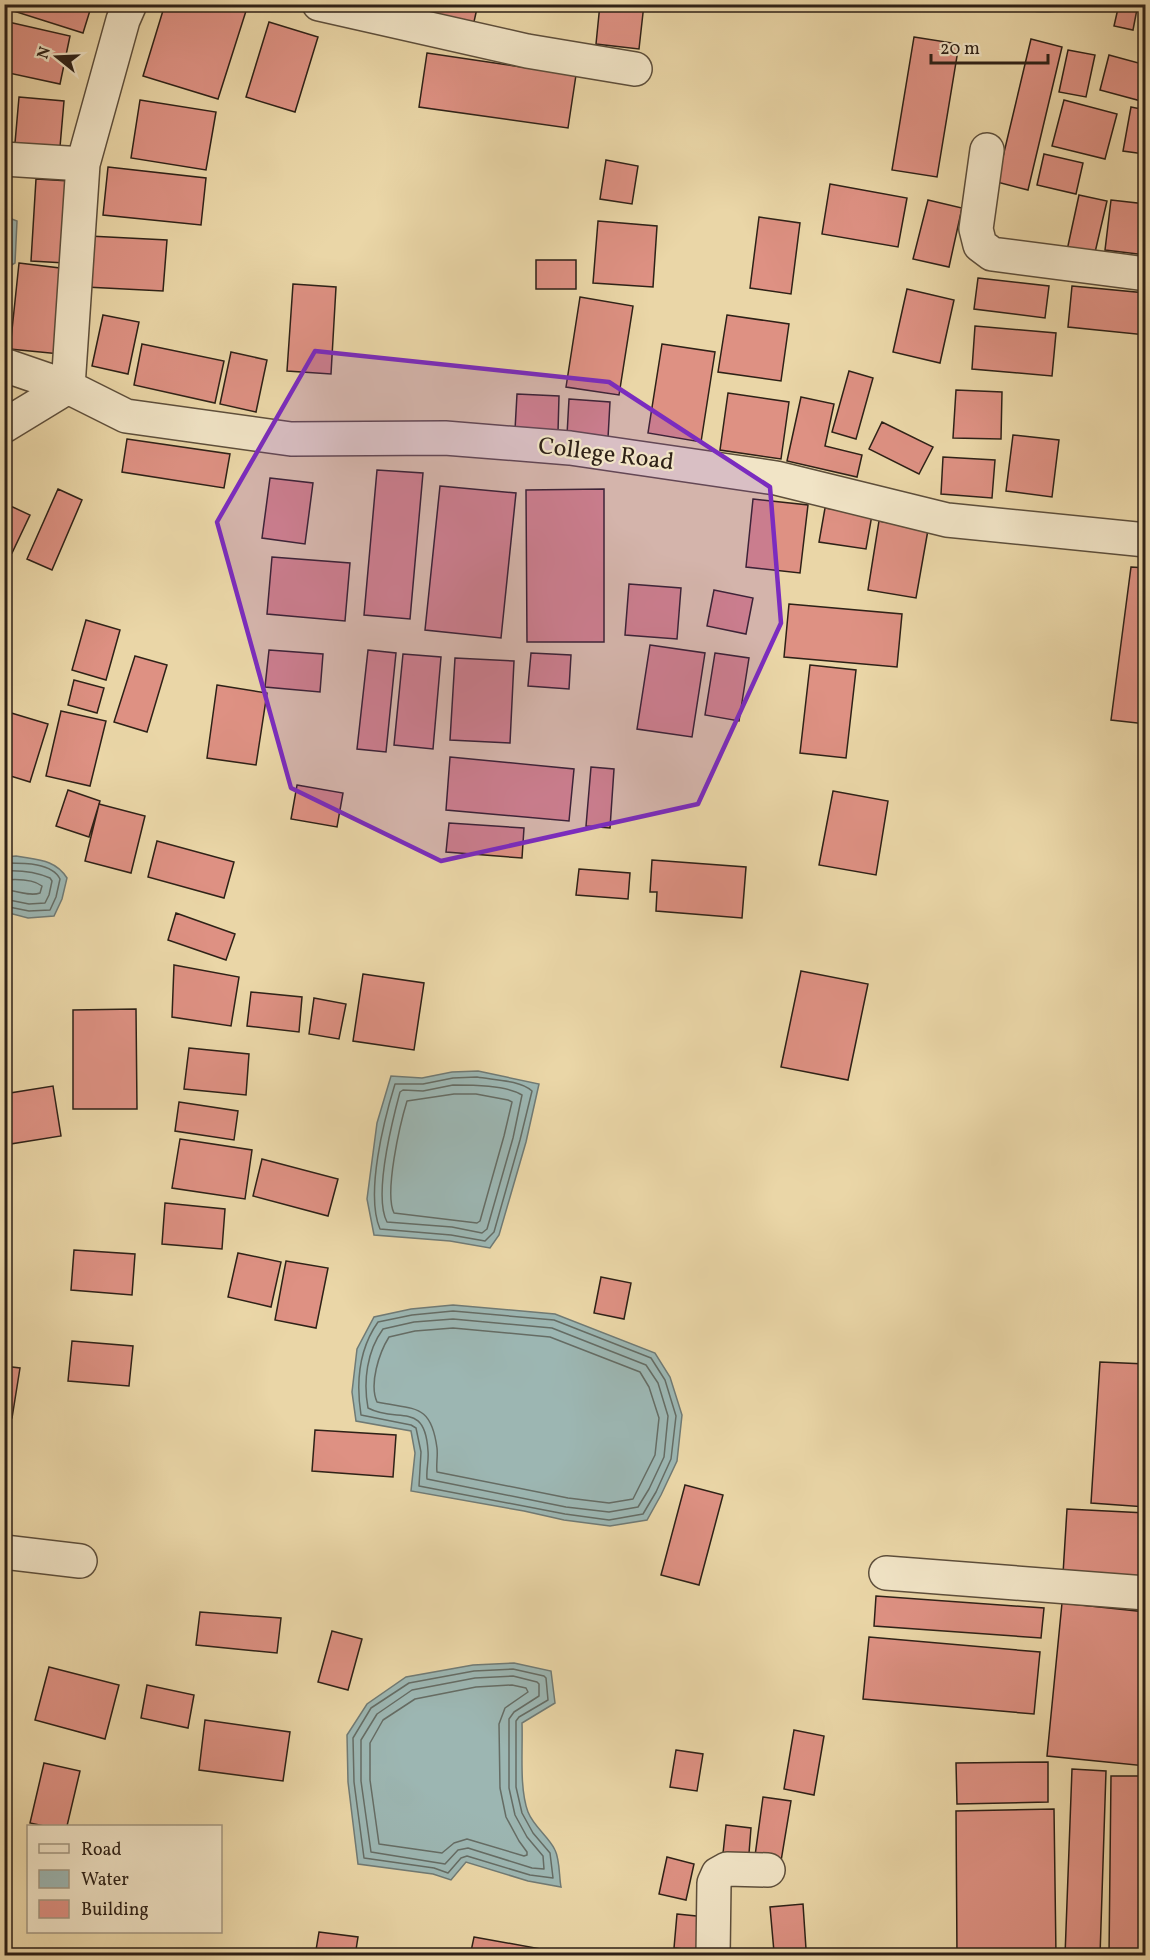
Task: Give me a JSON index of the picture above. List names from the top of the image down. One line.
{"streets":{"street":["College Road"]},"legend":["Road","Water","Building"],"scale_bar":"20 m","north":"left"}
